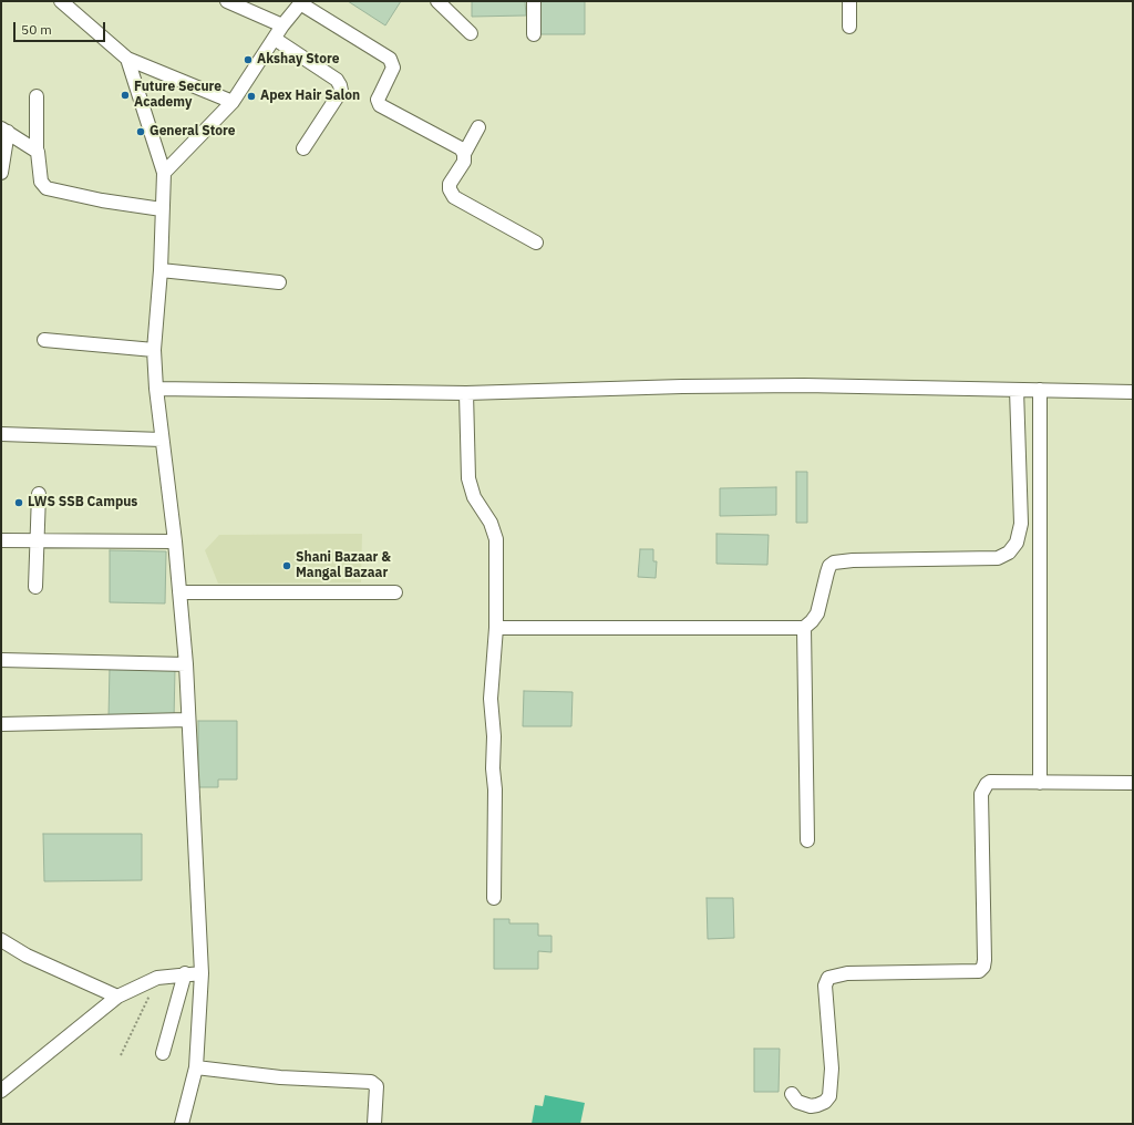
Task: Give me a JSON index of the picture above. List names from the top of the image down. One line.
{"places":["Akshay Store","Future Secure Academy","Apex Hair Salon","General Store","LWS SSB Campus","Shani Bazaar & Mangal Bazaar"],"scale_bar":"50 m"}
